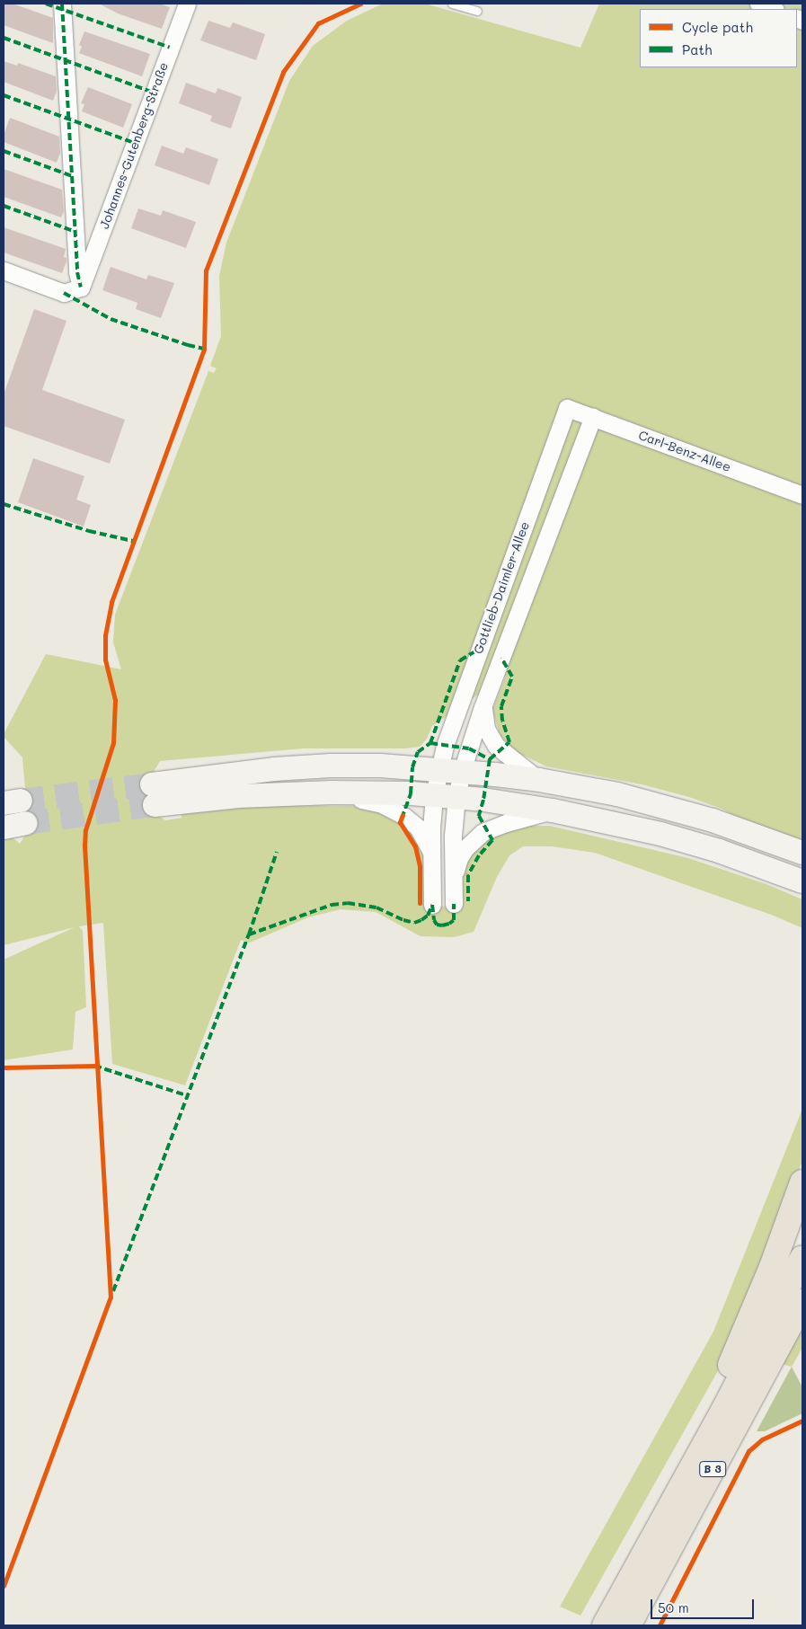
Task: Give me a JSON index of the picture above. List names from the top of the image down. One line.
{"streets":{"highway":["B 3"],"street":["Johannes-Gutenberg-Straße","Carl-Benz-Allee","Gottlieb-Daimler-Allee"]},"crossings":[["Carl-Benz-Allee","Gottlieb-Daimler-Allee"]],"legend":["Cycle path","Path"],"scale_bar":"50 m"}
